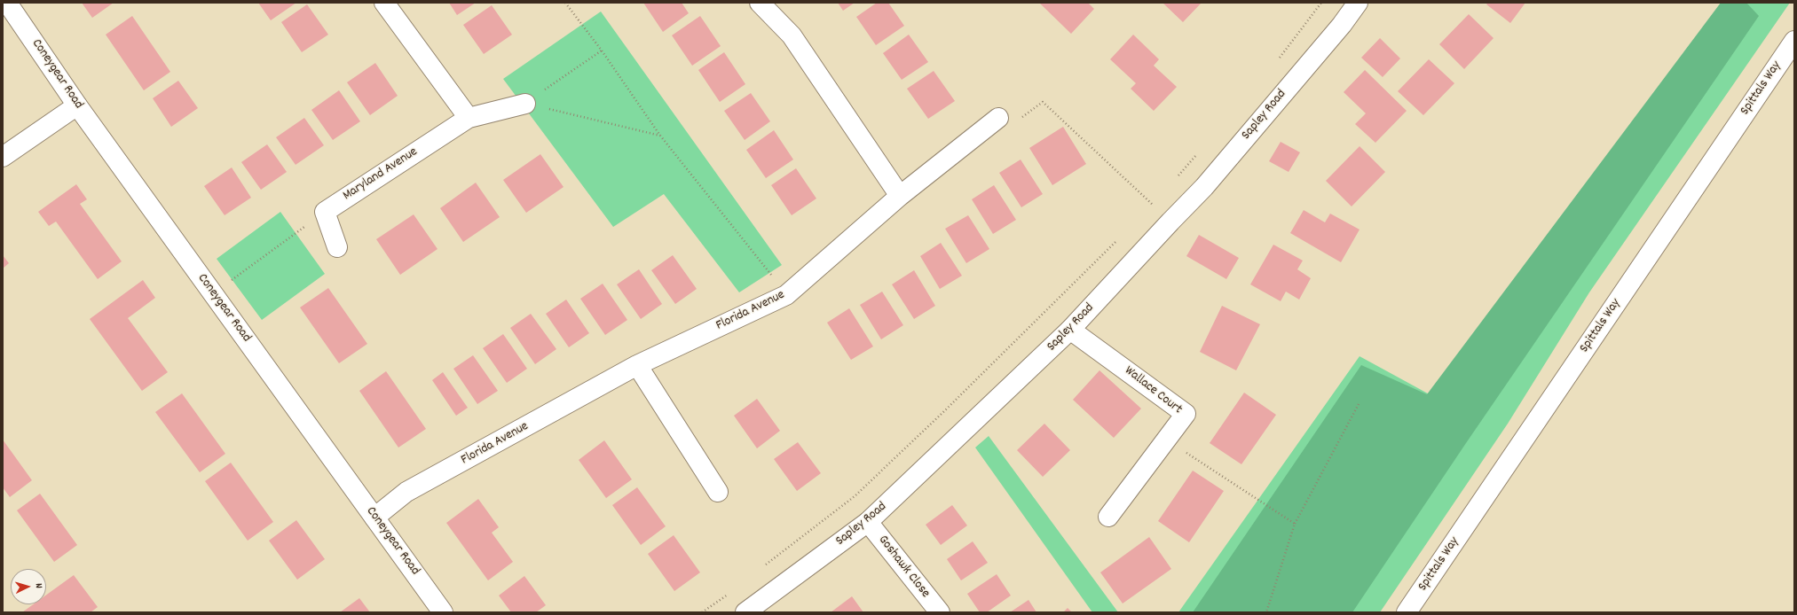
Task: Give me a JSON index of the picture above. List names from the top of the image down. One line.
{"streets":{"main road":["Coneygear Road","Spittals Way","Sapley Road","Maryland Avenue","Florida Avenue","Wallace Court","Goshawk Close"]},"crossings":[["Coneygear Road","Florida Avenue"],["Sapley Road","Wallace Court"],["Sapley Road","Goshawk Close"]],"north":"right"}
